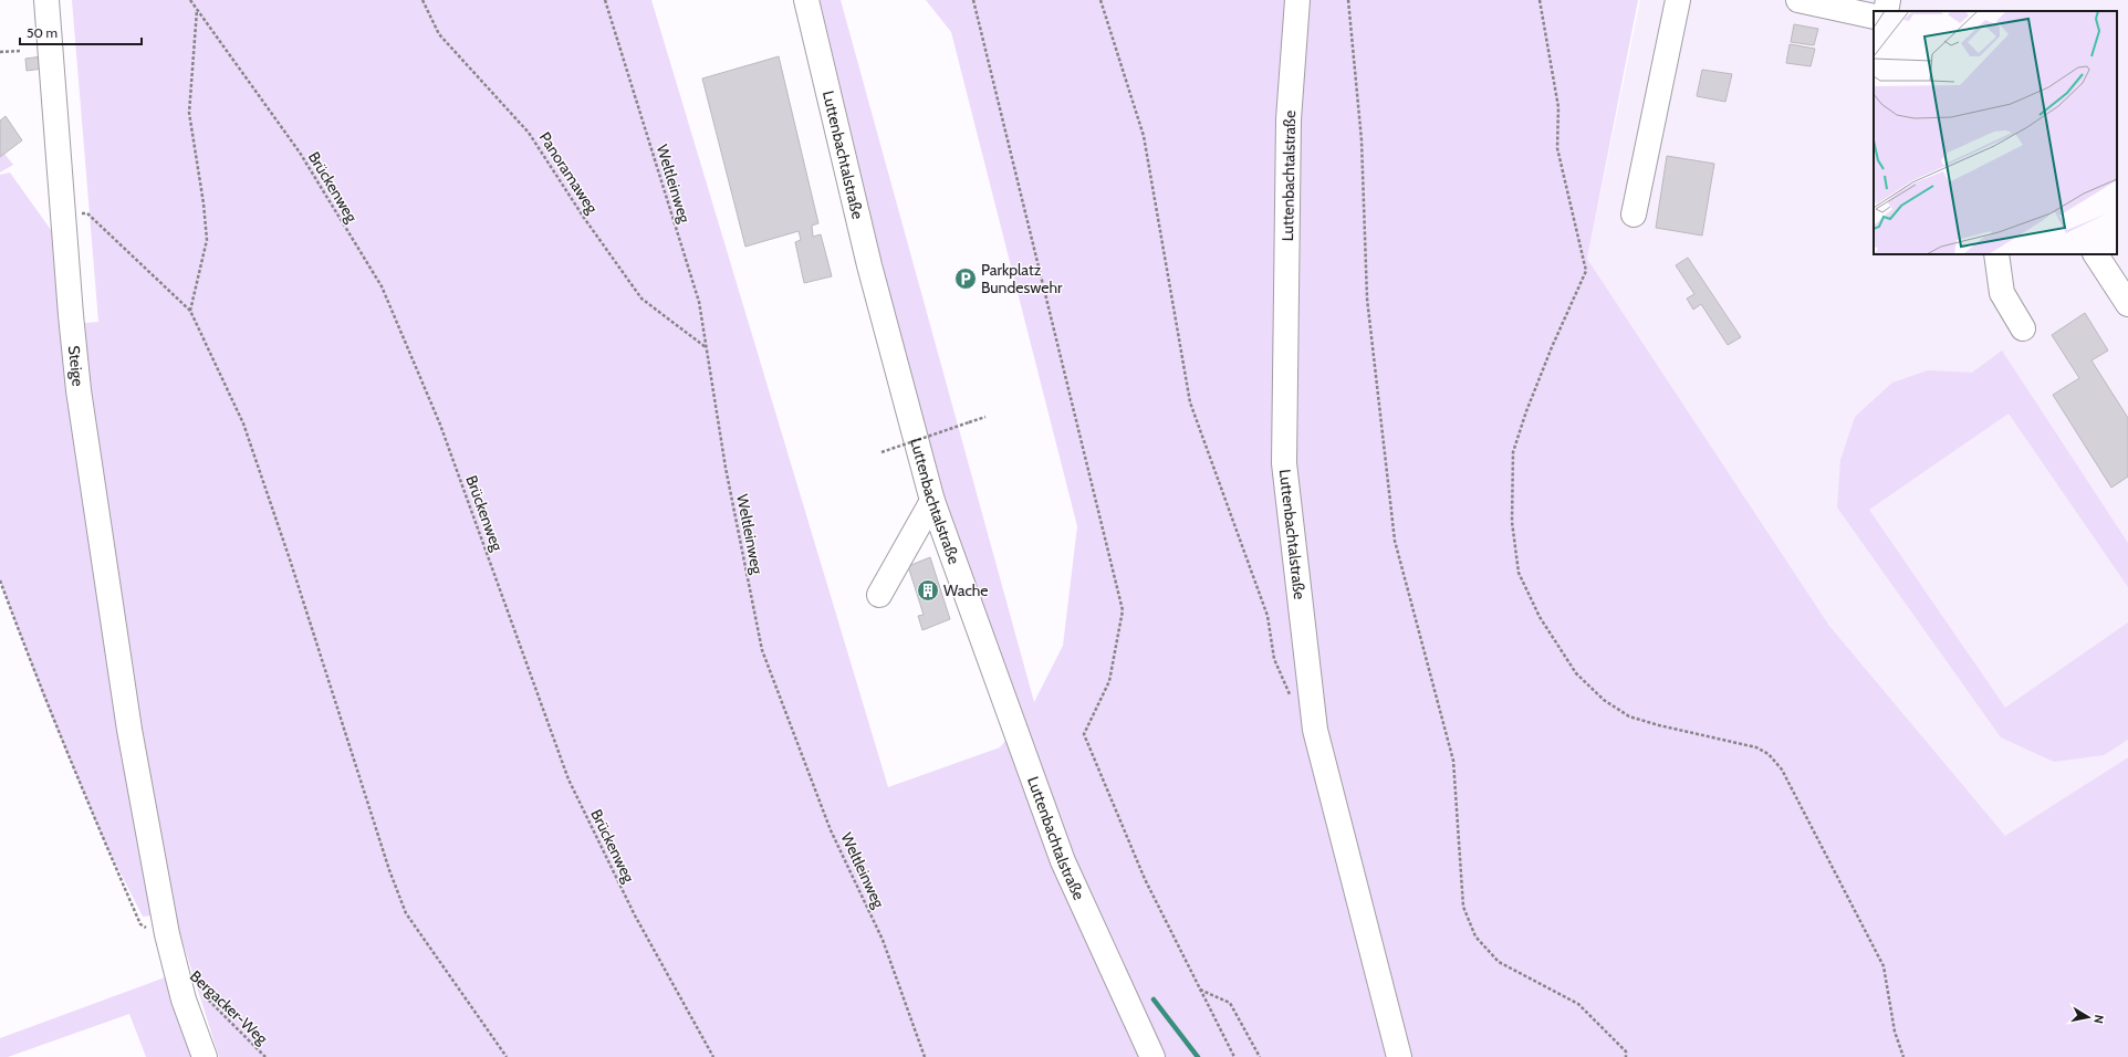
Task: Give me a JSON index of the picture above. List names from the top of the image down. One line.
{"streets":{"street":["Luttenbachtalstraße","Steige"],"path":["Panoramaweg","Weltleinweg","Brückenweg","Bergacker-Weg"]},"crossings":[["Panoramaweg","Weltleinweg"]],"places":{"parking":["Parkplatz Bundeswehr"],"building":["Wache"]},"scale_bar":"50 m","north":"right"}
